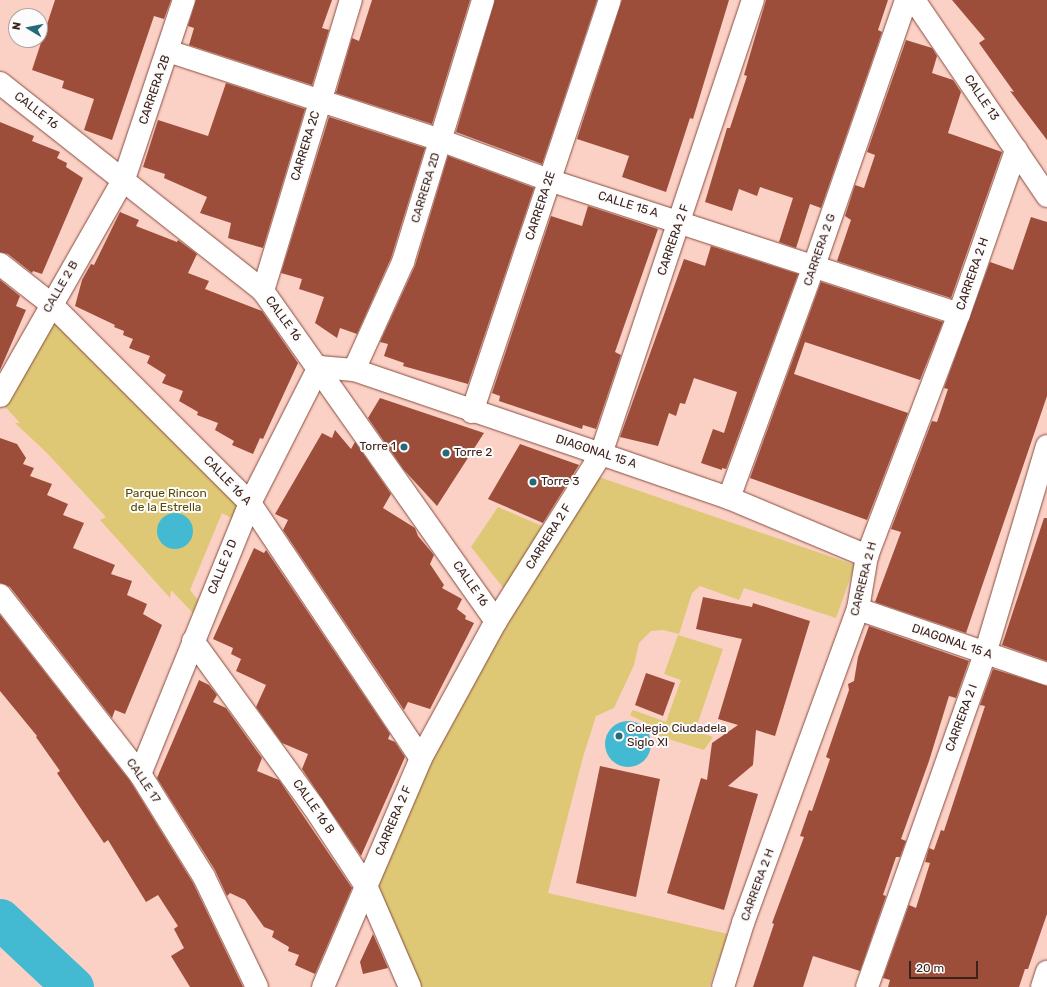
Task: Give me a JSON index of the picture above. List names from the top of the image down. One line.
{"streets":{"street":["CARRERA 2B","CALLE 13","CALLE 16","CARRERA 2C","CARRERA 2D","CALLE 15 A","CARRERA 2E","CARRERA 2 F","CARRERA 2 G","CARRERA 2 H","CALLE 2 B","DIAGONAL 15 A","CALLE 16 A","CALLE 2 D","CARRERA 2 I","CALLE 17","CALLE 16 B"]},"crossings":[["CARRERA 2B","CALLE 16"],["CARRERA 2B","CALLE 15 A"],["CARRERA 2B","CALLE 2 B"],["CALLE 13","CARRERA 2 H"],["CALLE 16","CARRERA 2C"],["CALLE 16","CARRERA 2 F"],["CALLE 16","CALLE 2 B"],["CALLE 16","DIAGONAL 15 A"],["CALLE 16","CALLE 2 D"],["CARRERA 2C","CALLE 15 A"],["CARRERA 2D","CALLE 15 A"],["CARRERA 2D","DIAGONAL 15 A"],["CALLE 15 A","CARRERA 2E"],["CALLE 15 A","CARRERA 2 F"],["CALLE 15 A","CARRERA 2 G"],["CALLE 15 A","CARRERA 2 H"],["CARRERA 2E","DIAGONAL 15 A"],["CARRERA 2 F","DIAGONAL 15 A"],["CARRERA 2 F","CALLE 16 A"],["CARRERA 2 F","CALLE 16 B"],["CARRERA 2 G","DIAGONAL 15 A"],["CARRERA 2 H","DIAGONAL 15 A"],["CALLE 2 B","CALLE 16 A"],["DIAGONAL 15 A","CALLE 2 D"],["DIAGONAL 15 A","CARRERA 2 I"],["CALLE 16 A","CALLE 2 D"],["CALLE 2 D","CALLE 17"],["CALLE 2 D","CALLE 16 B"]],"parks":["Parque Rincon de la Estrella"],"places":["Torre 1","Torre 2","Torre 3","Colegio Ciudadela Siglo XI"],"scale_bar":"20 m","north":"left"}
